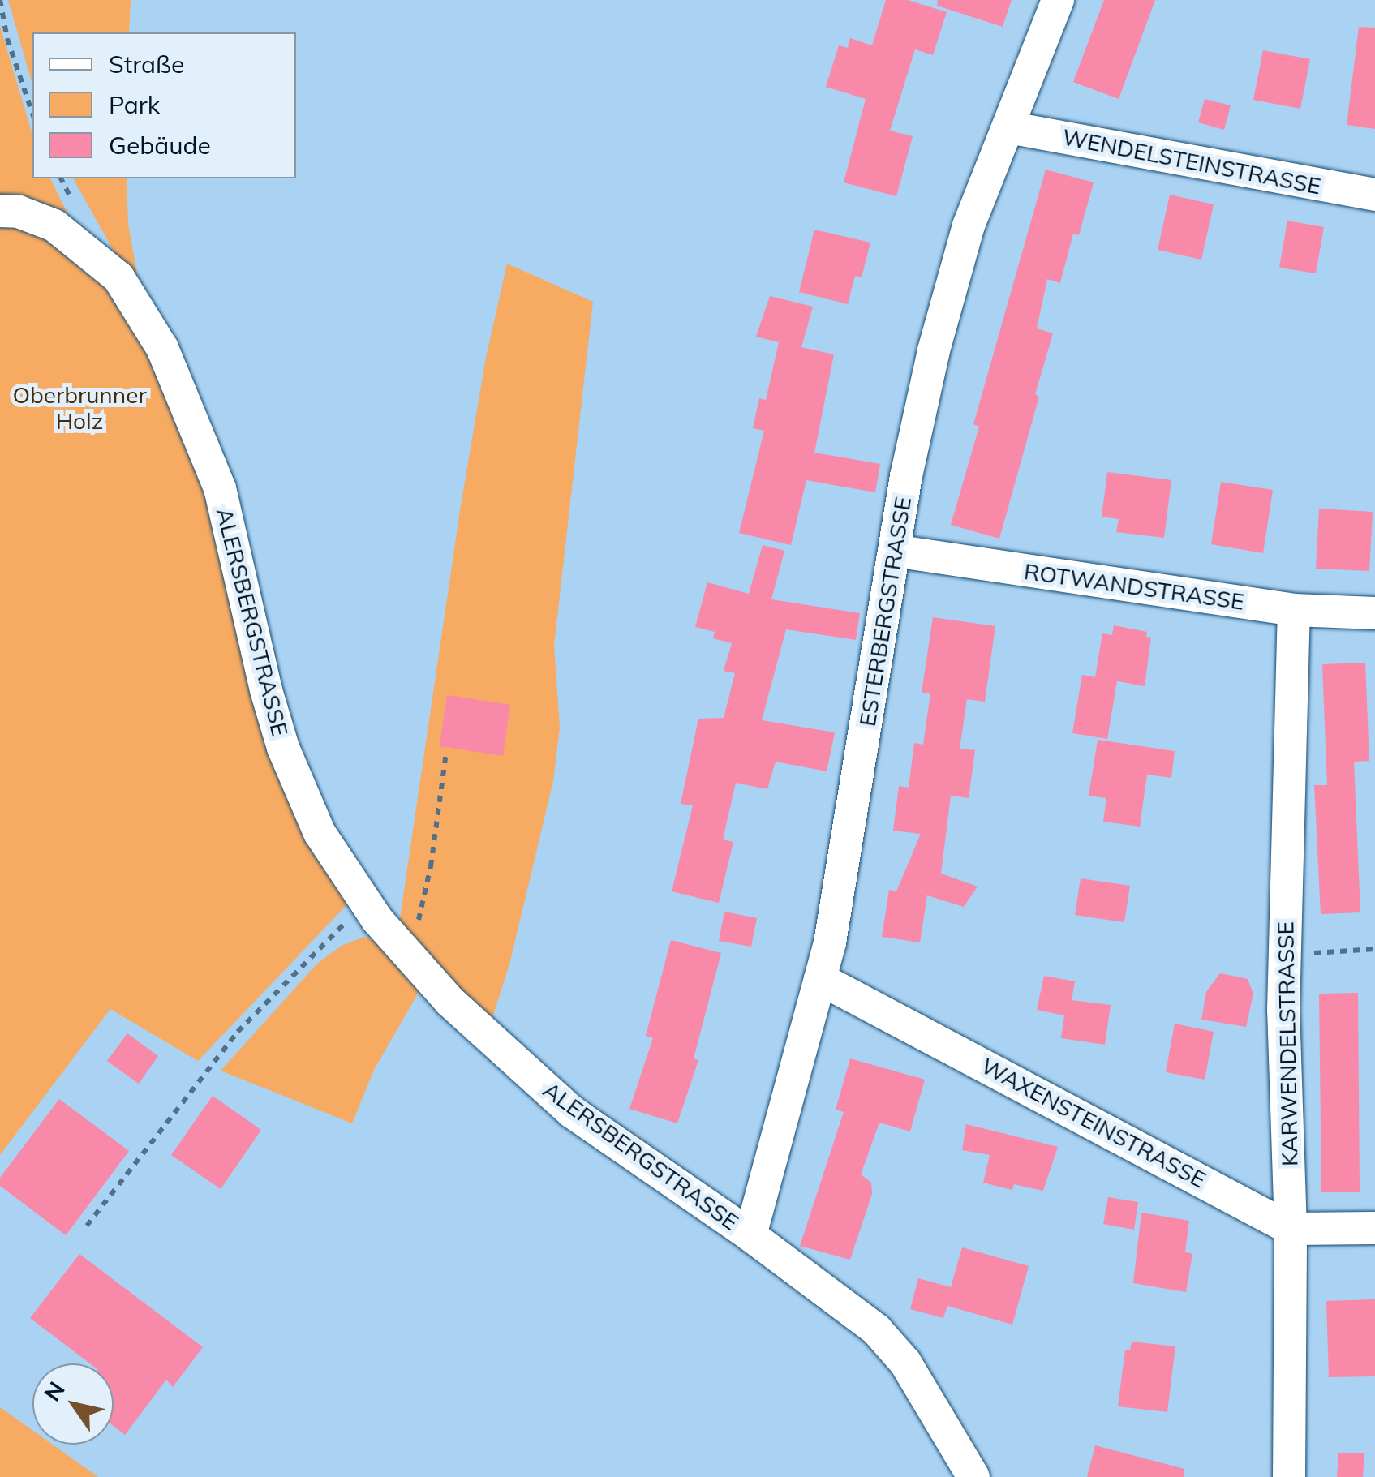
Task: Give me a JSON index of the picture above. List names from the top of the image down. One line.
{"streets":{"street":["WENDELSTEINSTRASSE","ROTWANDSTRASSE","ESTERBERGSTRASSE","ALERSBERGSTRASSE","KARWENDELSTRASSE","WAXENSTEINSTRASSE"]},"crossings":[["WENDELSTEINSTRASSE","ESTERBERGSTRASSE"],["ROTWANDSTRASSE","ESTERBERGSTRASSE"],["ROTWANDSTRASSE","KARWENDELSTRASSE"],["ESTERBERGSTRASSE","ALERSBERGSTRASSE"],["ESTERBERGSTRASSE","WAXENSTEINSTRASSE"],["KARWENDELSTRASSE","WAXENSTEINSTRASSE"]],"parks":["Oberbrunner Holz"],"legend":["Straße","Park","Gebäude"],"north":"top left"}
